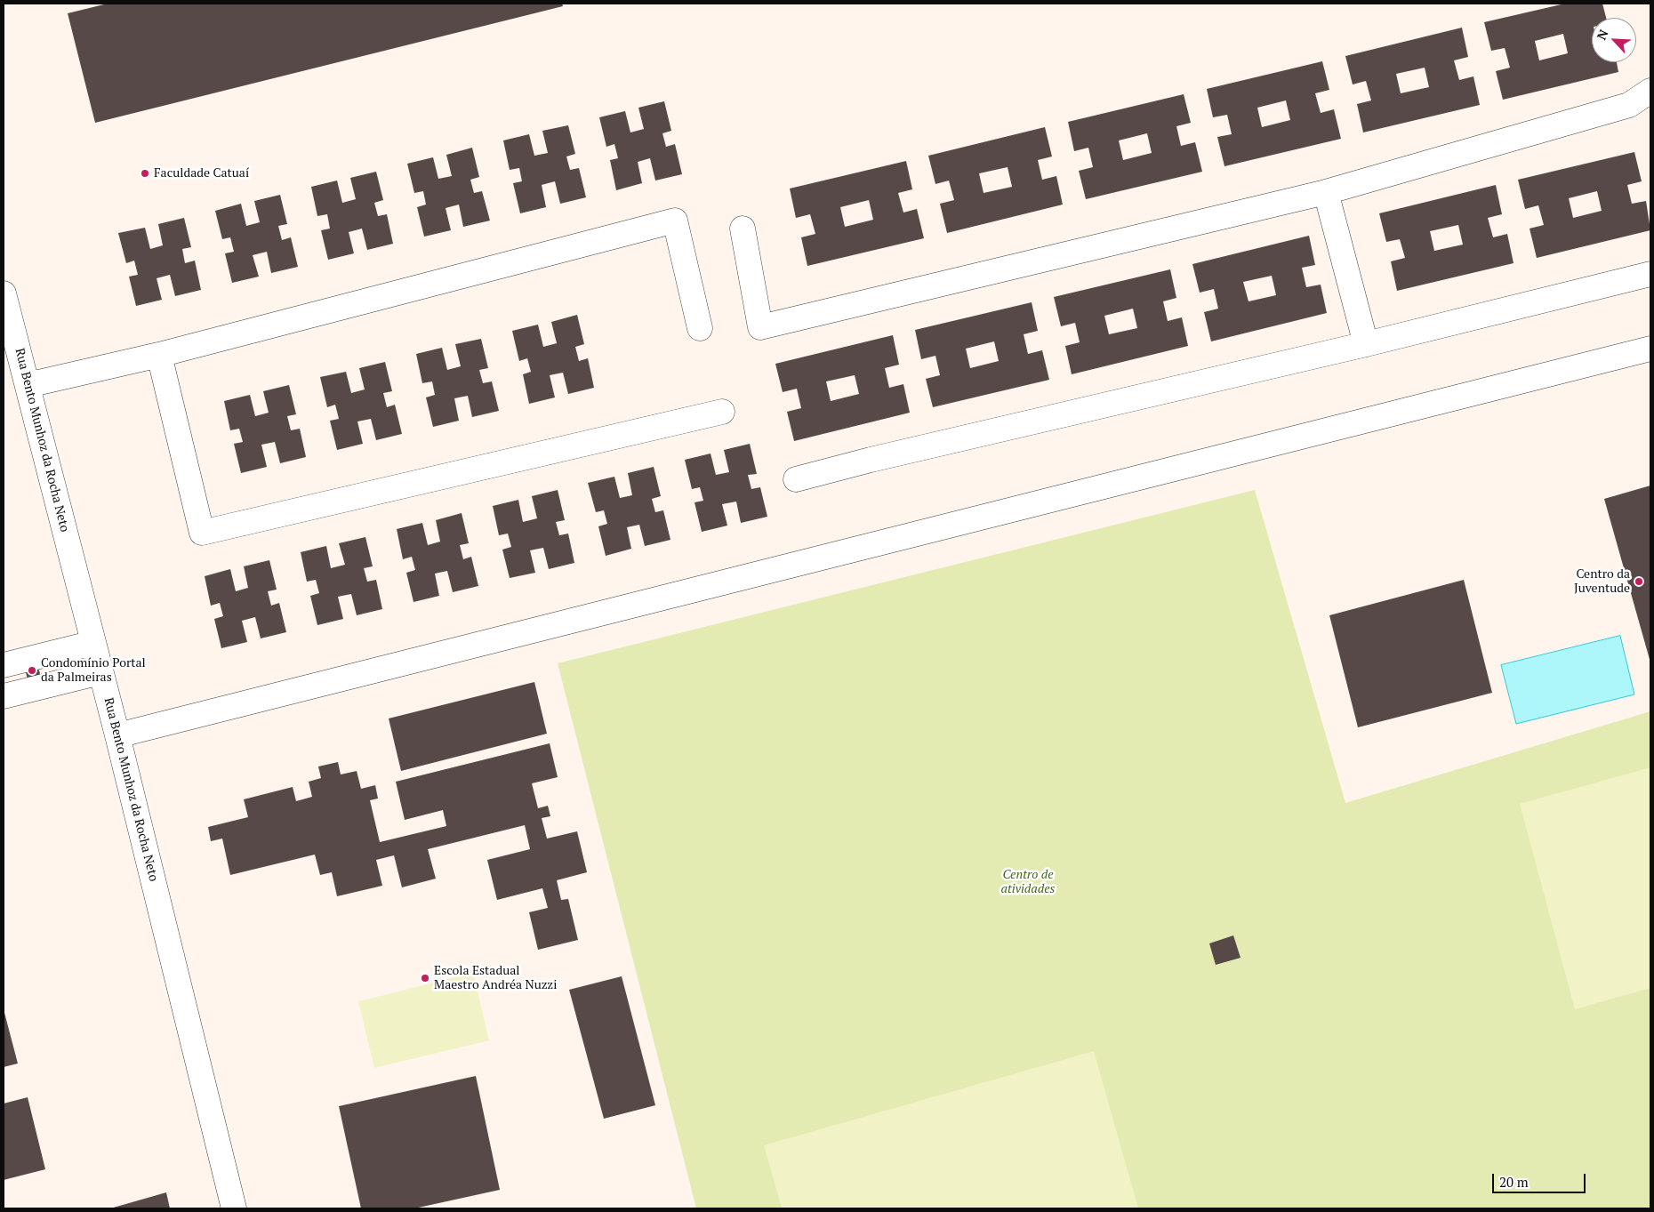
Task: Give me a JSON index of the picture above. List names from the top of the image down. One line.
{"streets":{"street":["Rua Bento Munhoz da Rocha Neto"]},"parks":["Centro de atividades"],"places":["Faculdade Catuaí","Centro da Juventude","Condomínio Portal da Palmeiras","Escola Estadual Maestro Andréa Nuzzi"],"scale_bar":"20 m","north":"top left"}
